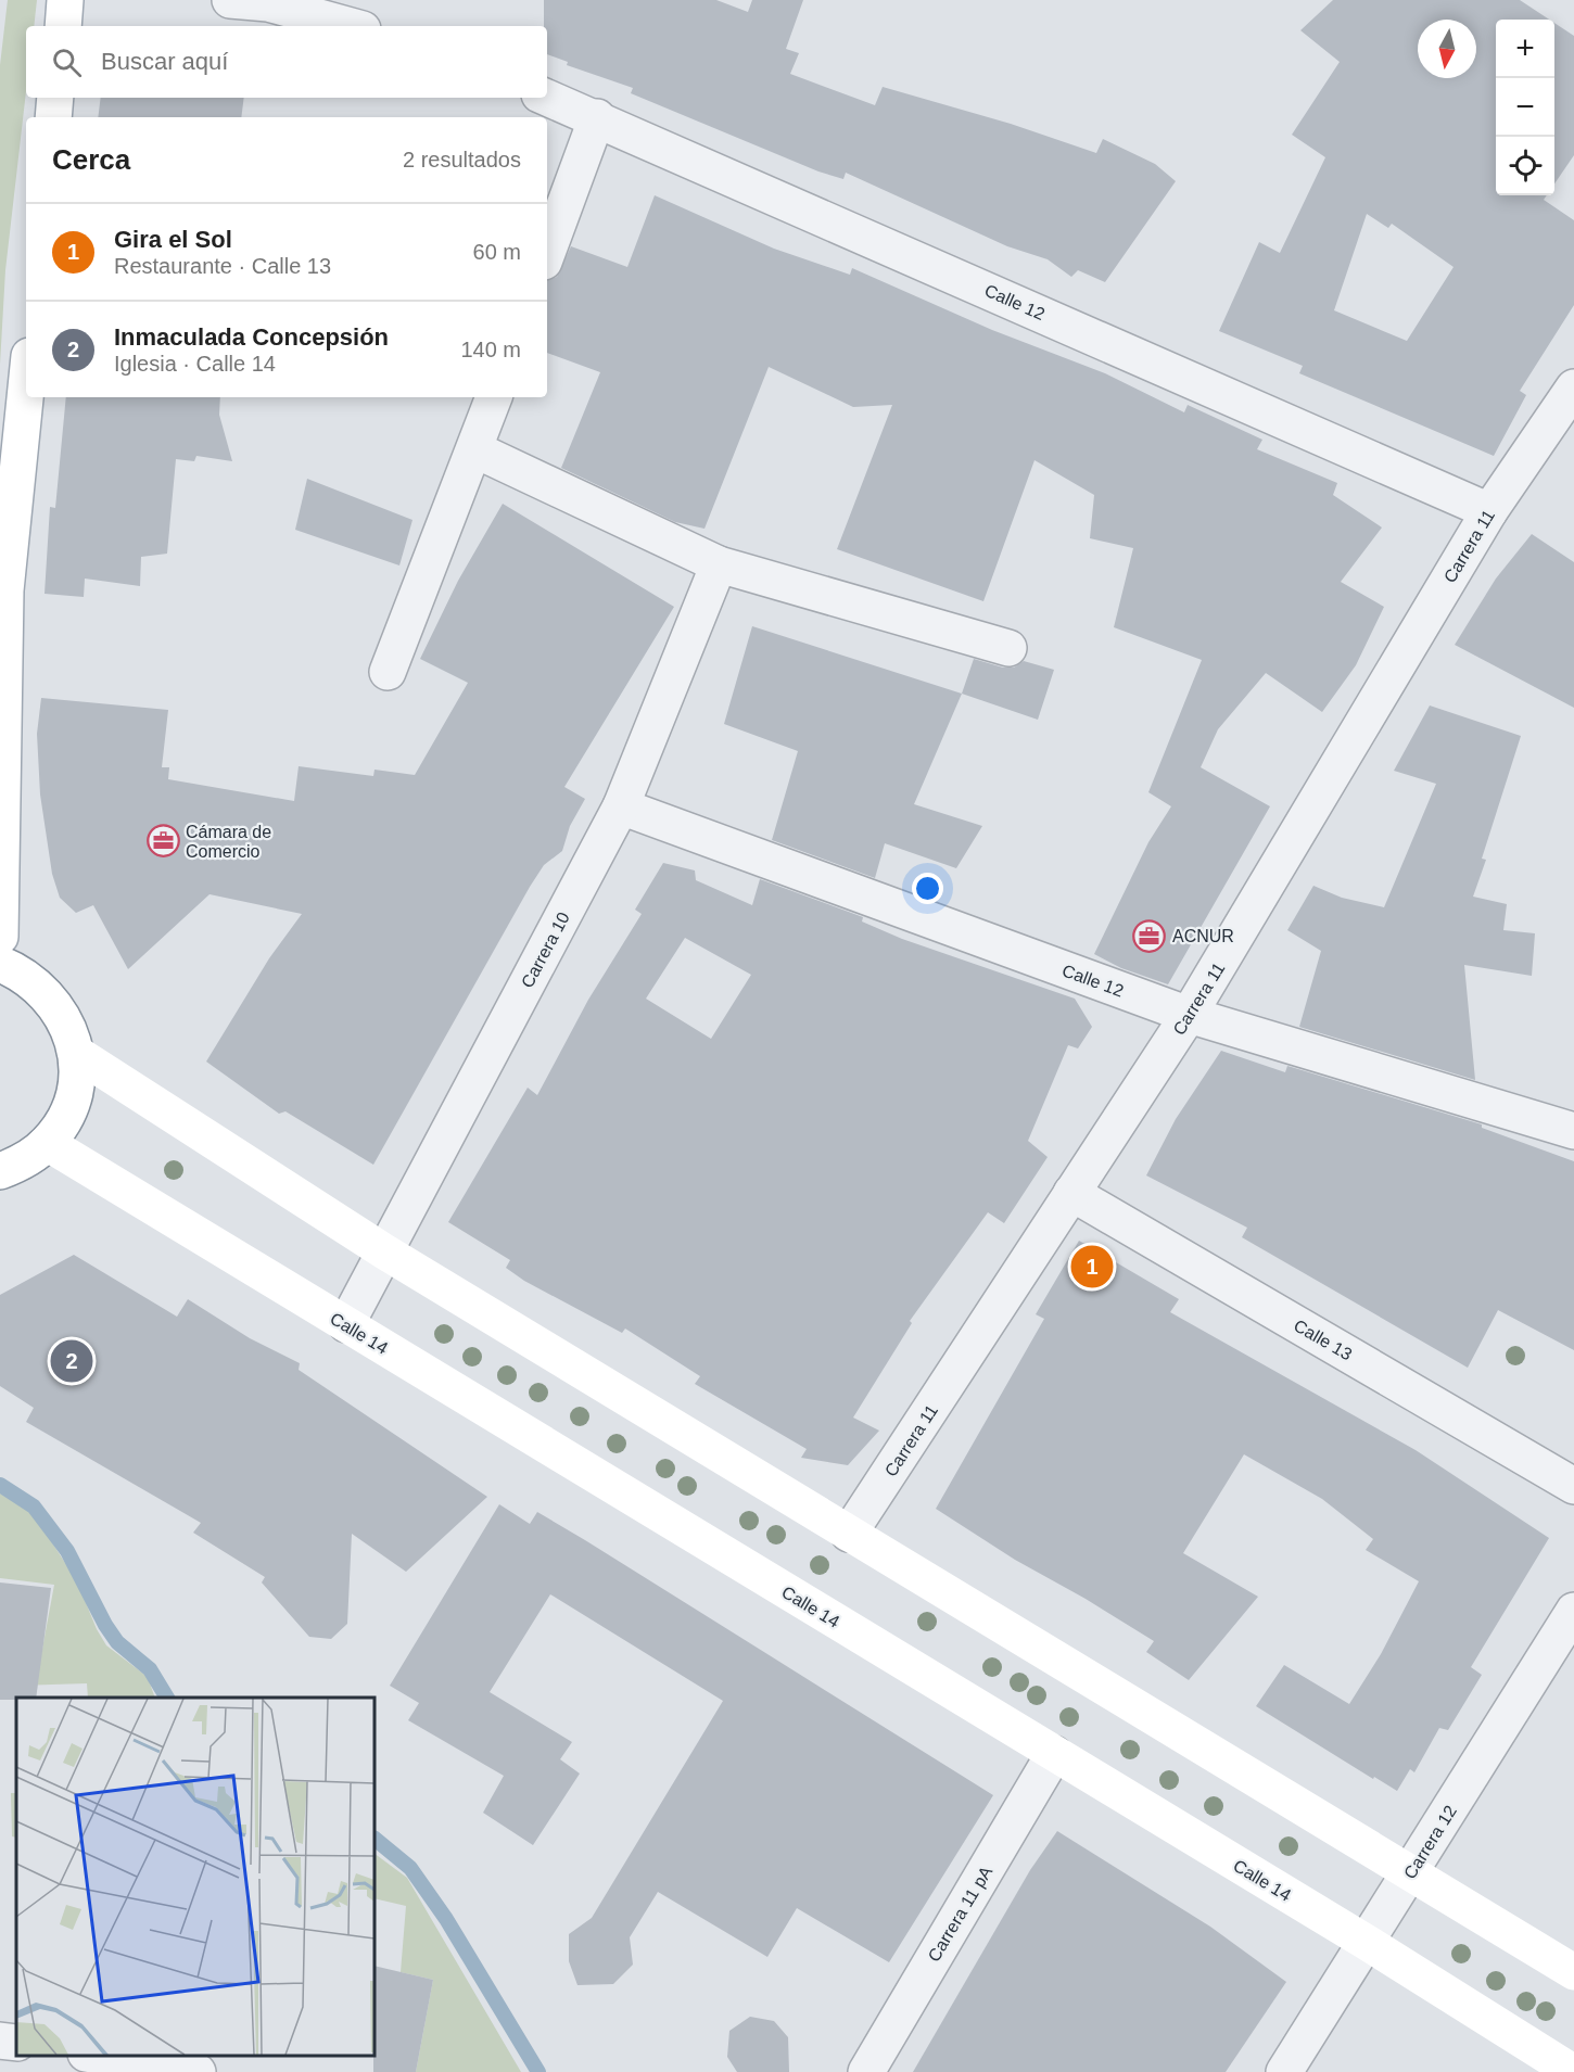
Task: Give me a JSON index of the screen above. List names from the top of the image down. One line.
{"streets":{"main road":["Calle 14"],"street":["Calle 12","Carrera 11","Carrera 10","Calle 13","Carrera 12","Carrera 11 pA"]},"crossings":[["Calle 12","Carrera 11"],["Calle 12","Carrera 10"],["Carrera 11","Calle 13"],["Carrera 10","Calle 14"],["Calle 14","Carrera 12"],["Calle 14","Carrera 11 pA"]],"places":{"office":["Cámara de Comercio","ACNUR"]},"north":"bottom","page":{"map_buttons":["+","−"],"search":"Buscar aquí","heading":["Cerca","2 resultados"],"list":[{"mark":"1","name":"Gira el Sol","note":"Restaurante · Calle 13","value":"60 m"},{"mark":"2","name":"Inmaculada Concepsión","note":"Iglesia · Calle 14","value":"140 m"}],"pins":["1","2"]}}
